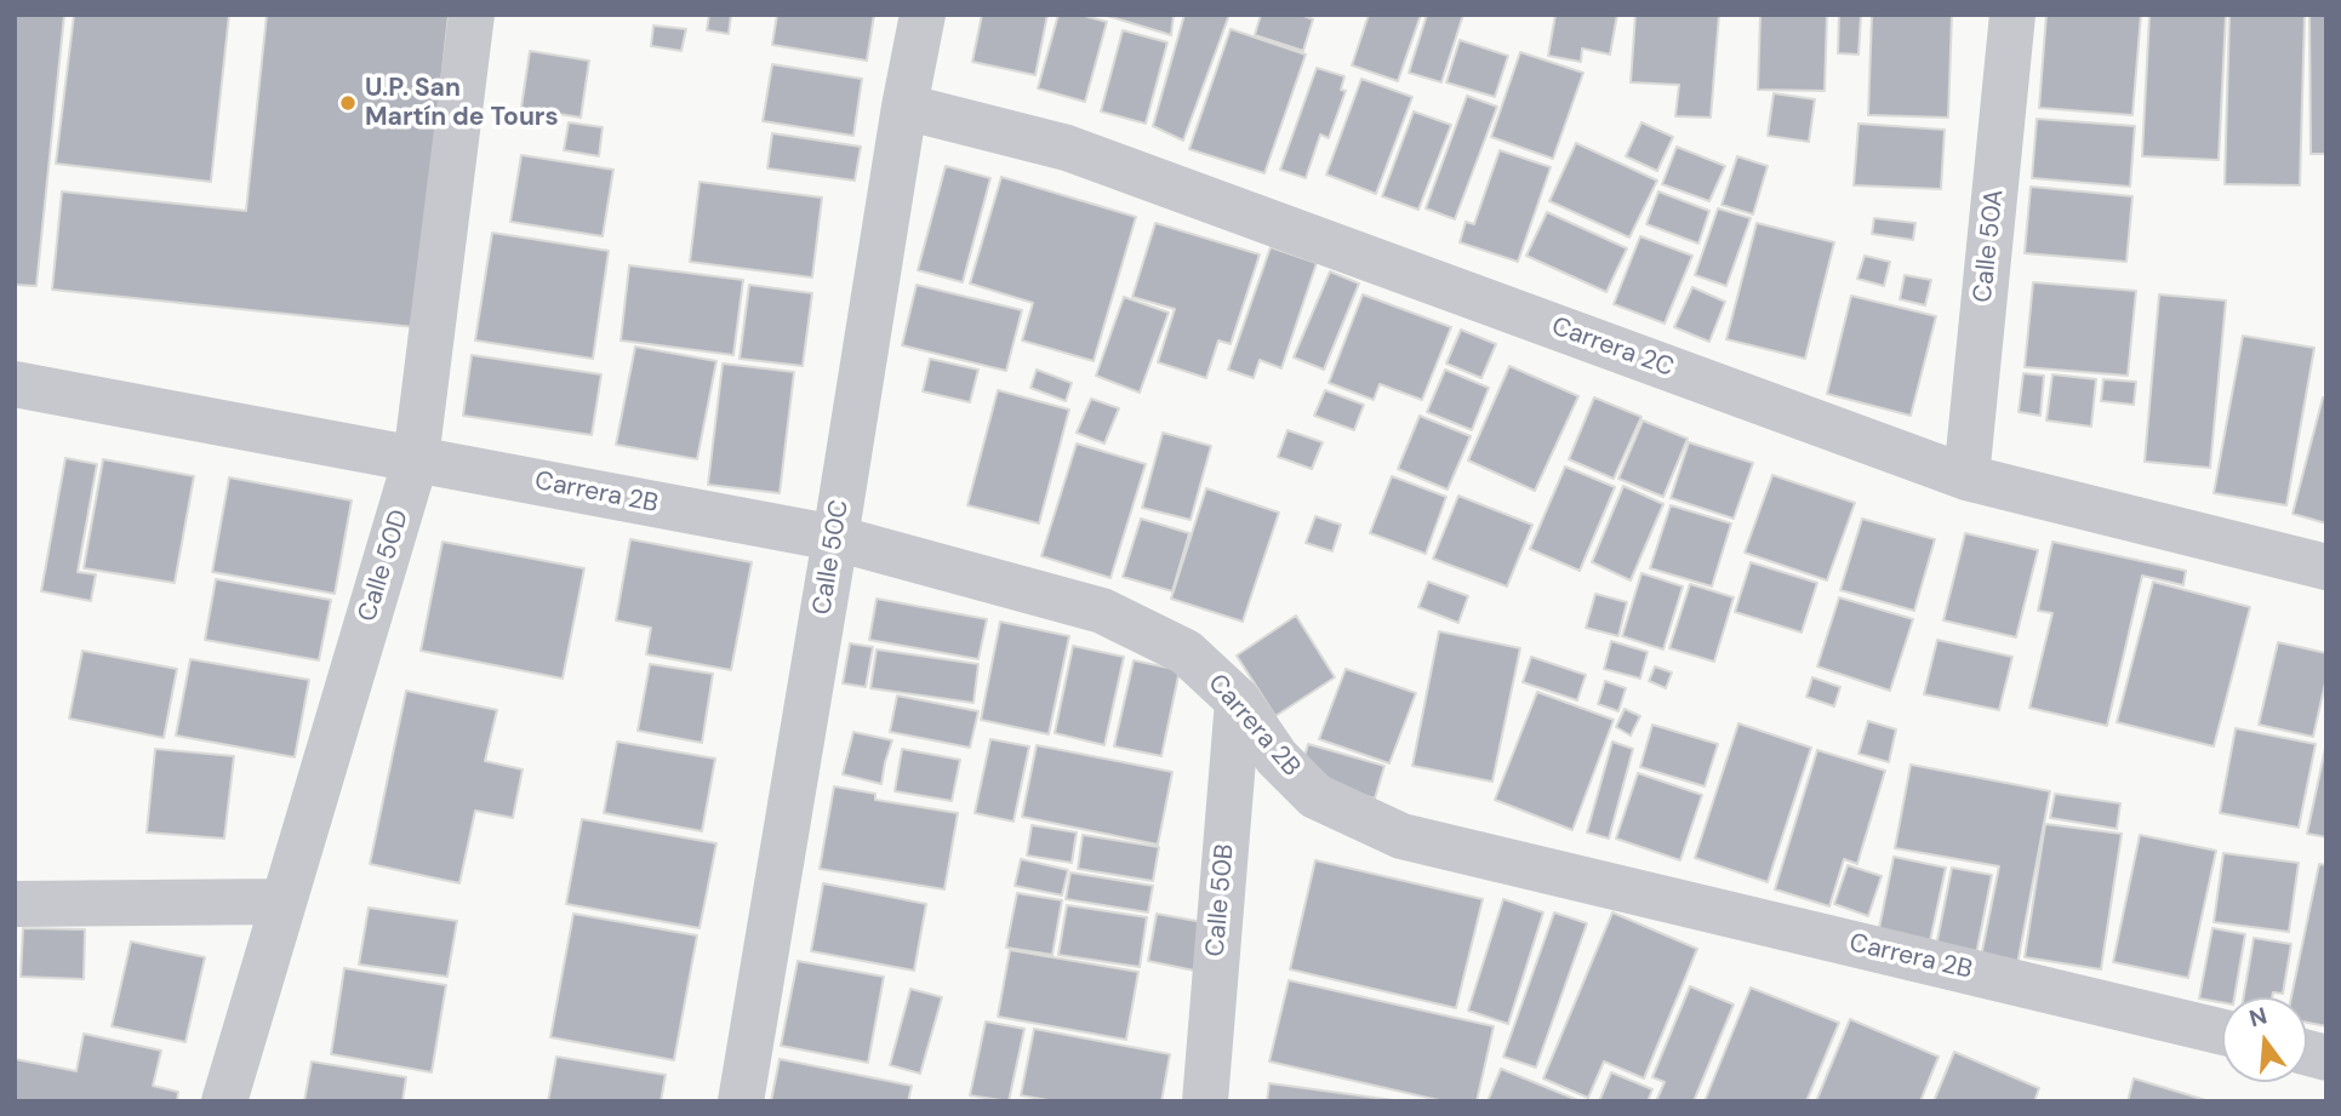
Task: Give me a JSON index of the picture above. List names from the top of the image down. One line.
{"streets":{"street":["Calle 50A","Carrera 2C","Carrera 2B","Calle 50C","Calle 50D","Calle 50B"]},"crossings":[["Calle 50A","Carrera 2C"],["Carrera 2C","Calle 50C"],["Carrera 2B","Calle 50C"],["Carrera 2B","Calle 50D"],["Carrera 2B","Calle 50B"]],"places":["U.P. San Martín de Tours"],"north":"top"}
